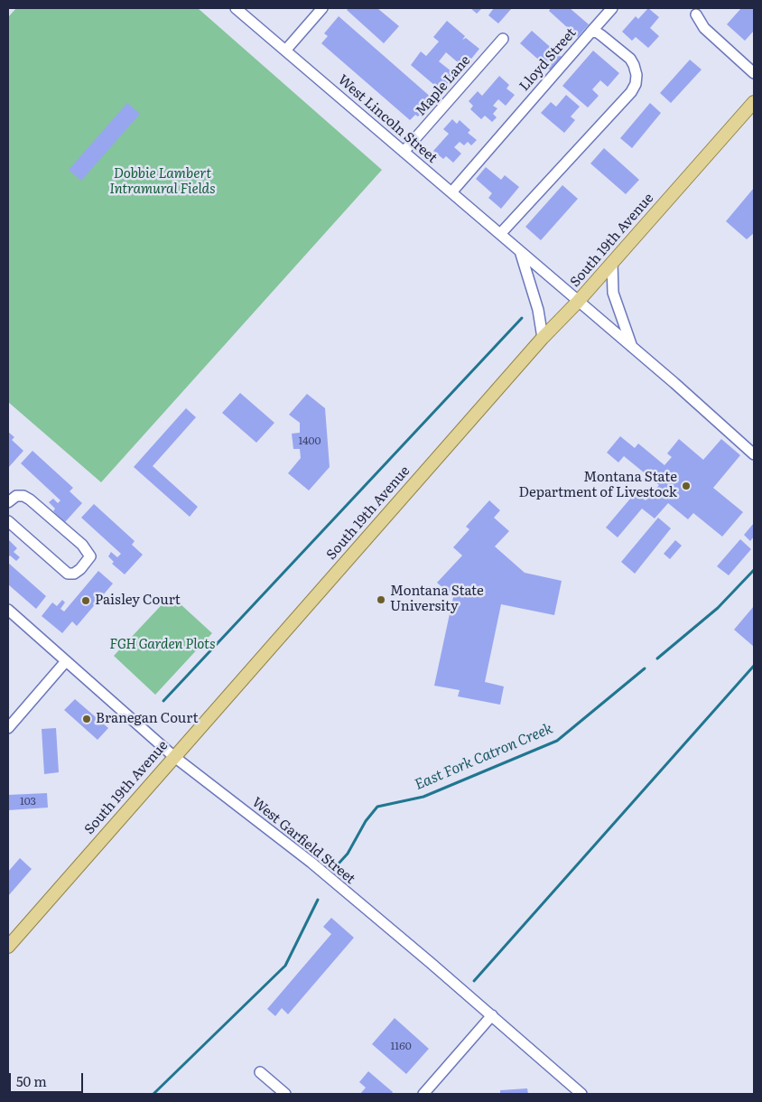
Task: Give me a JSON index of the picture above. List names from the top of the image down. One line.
{"streets":{"main road":["South 19th Avenue"],"street":["Lloyd Street","Maple Lane","West Lincoln Street","West Garfield Street"]},"crossings":[["Lloyd Street","West Lincoln Street"],["Maple Lane","West Lincoln Street"],["West Lincoln Street","South 19th Avenue"],["South 19th Avenue","West Garfield Street"]],"water":["East Fork Catron Creek"],"parks":["Dobbie Lambert Intramural Fields","FGH Garden Plots"],"places":["Montana State Department of Livestock","Montana State University","Paisley Court","Branegan Court"],"house_numbers":["1400","103","1160"],"scale_bar":"50 m"}
